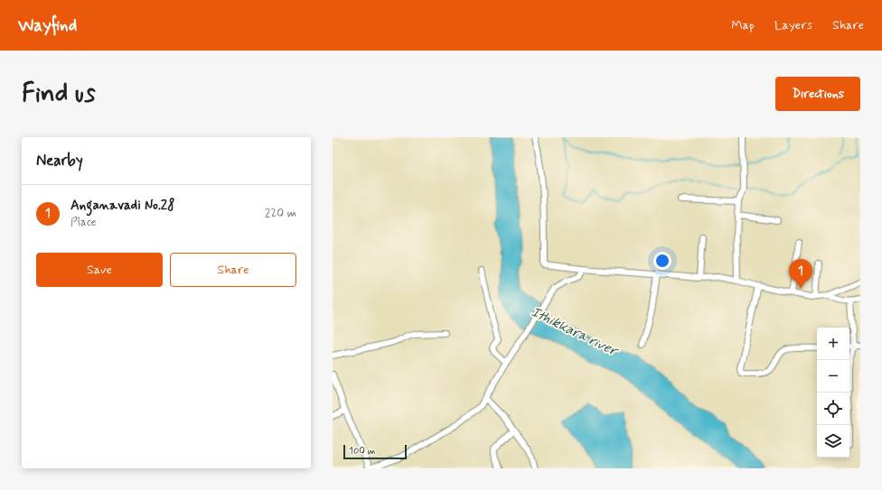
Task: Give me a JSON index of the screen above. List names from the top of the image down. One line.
{"water":["Ithikkara river"],"scale_bar":"100 m","page":{"header":"Wayfind","nav":["Map","Layers","Share"],"buttons":["Directions",["Save","Share"]],"title":"Find us","heading":"Nearby","list":[{"mark":"1","name":"Anganavadi No.28","note":"Place","value":"220 m"}],"pins":"1","map_buttons":["+","−"],"scale":"100 m"}}
